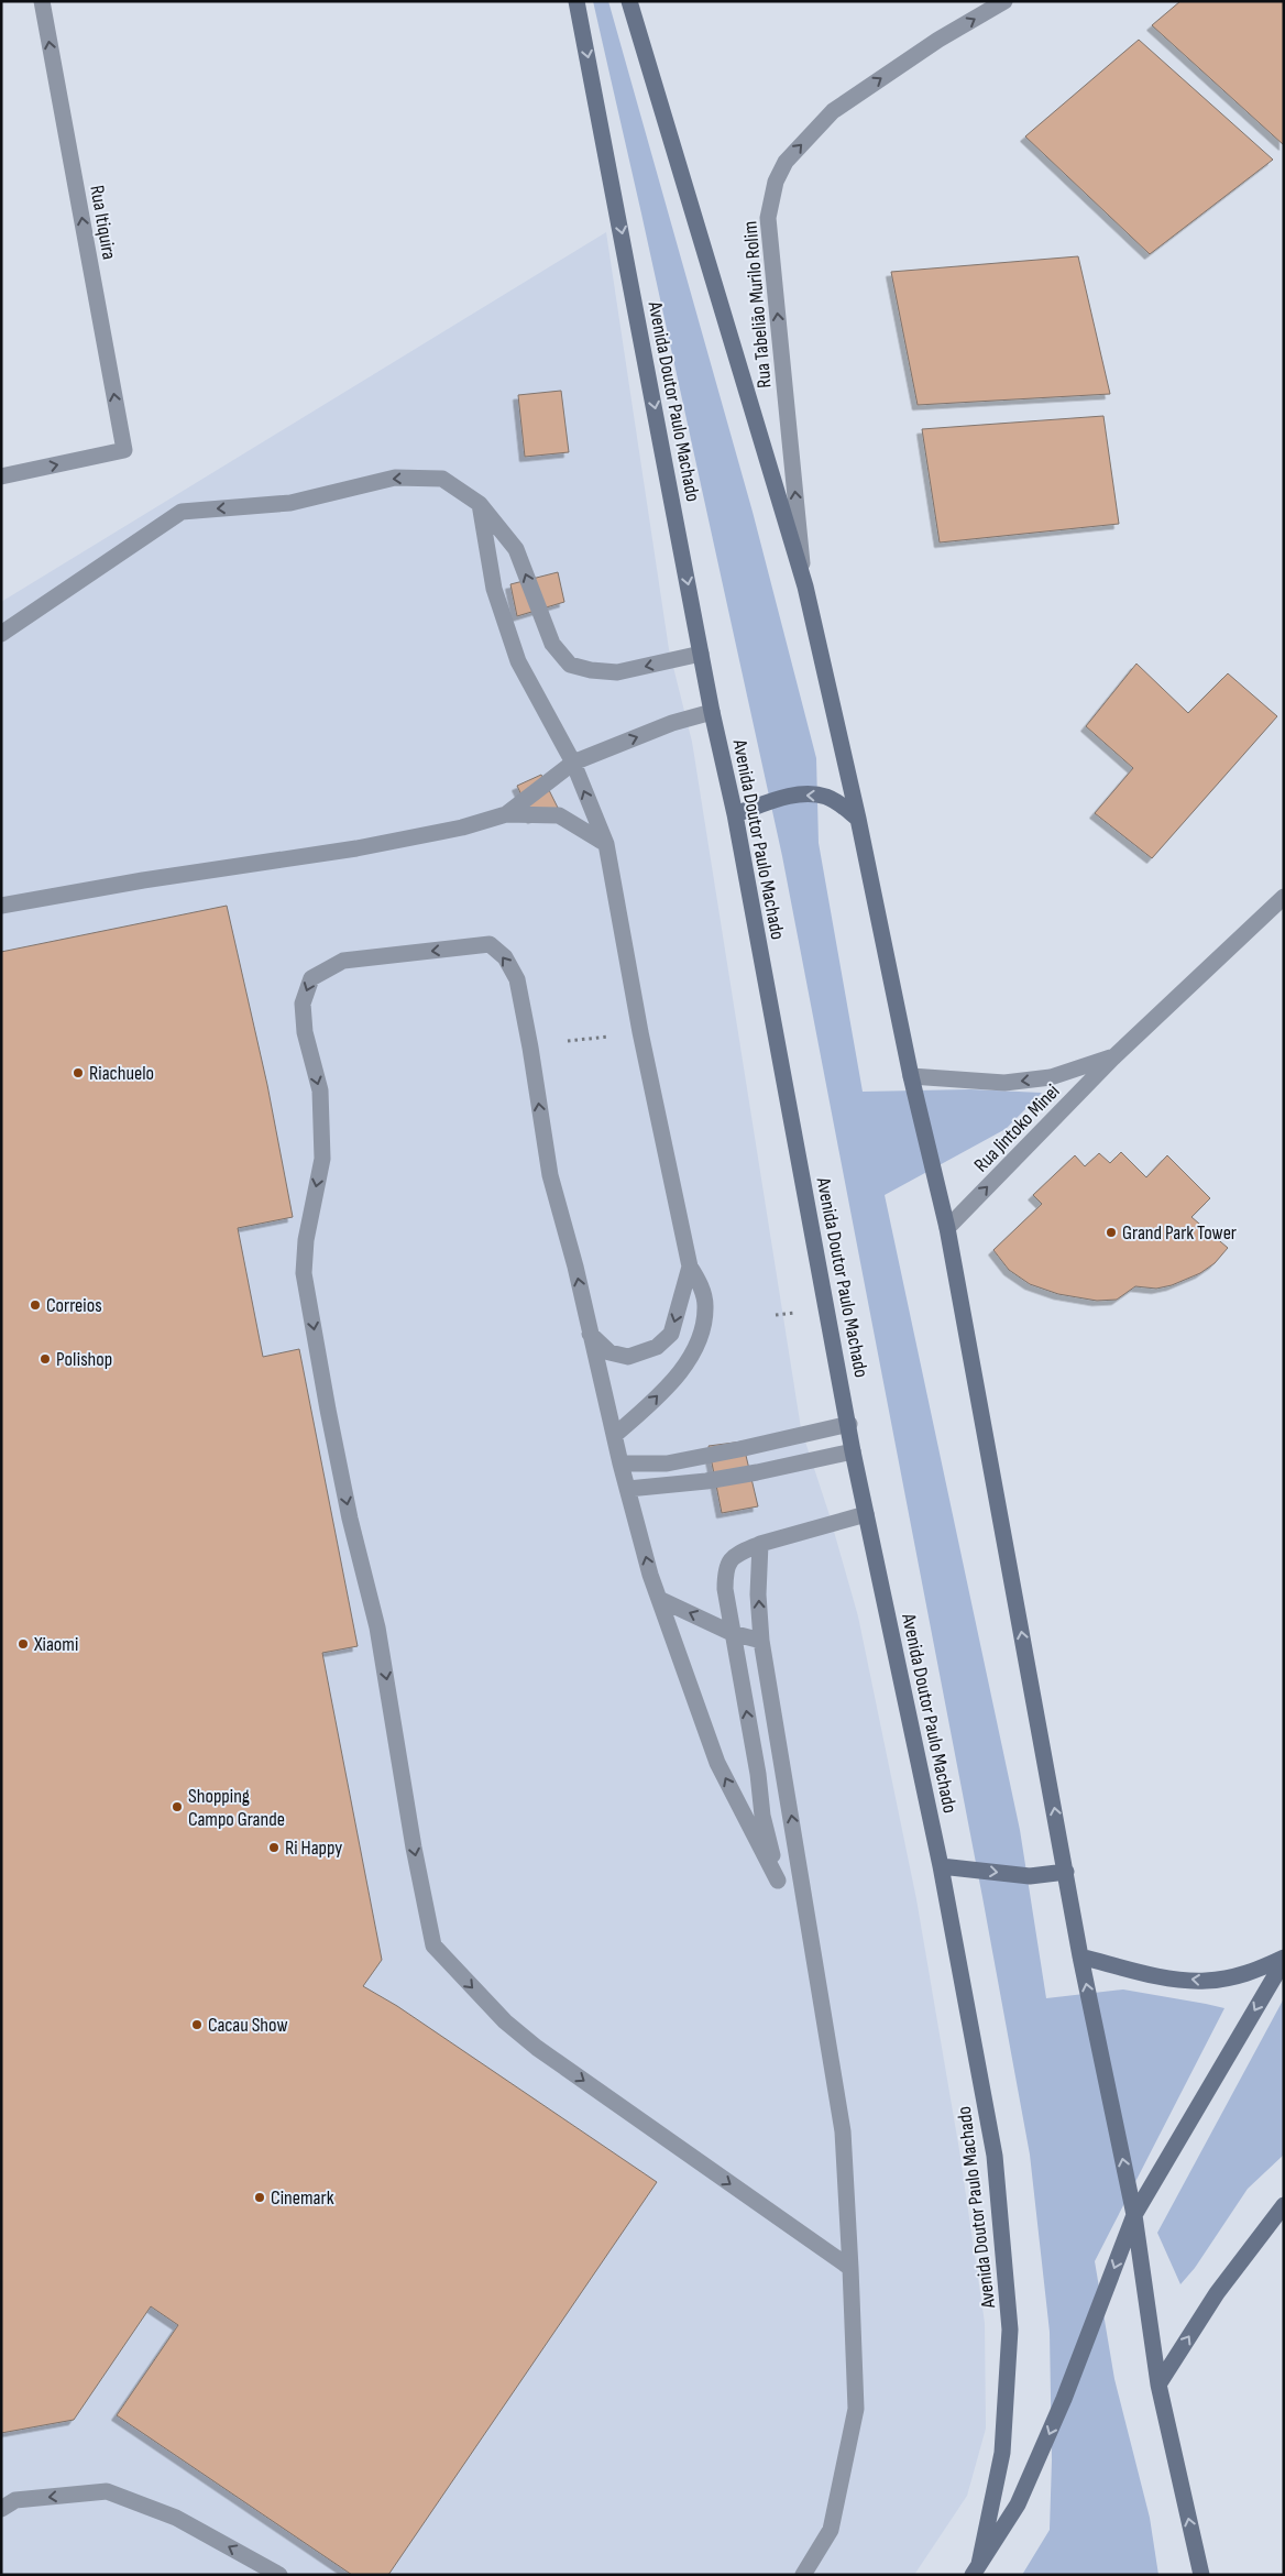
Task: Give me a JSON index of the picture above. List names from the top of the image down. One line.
{"streets":{"street":["Rua Itiquira","Rua Tabelião Murilo Rolim","Avenida Doutor Paulo Machado","Rua Jintoko Minei"]},"one_way":["Rua Itiquira","Rua Tabelião Murilo Rolim"],"places":["Riachuelo","Grand Park Tower","Correios","Polishop","Xiaomi","Shopping Campo Grande","Ri Happy","Cacau Show","Cinemark"]}
